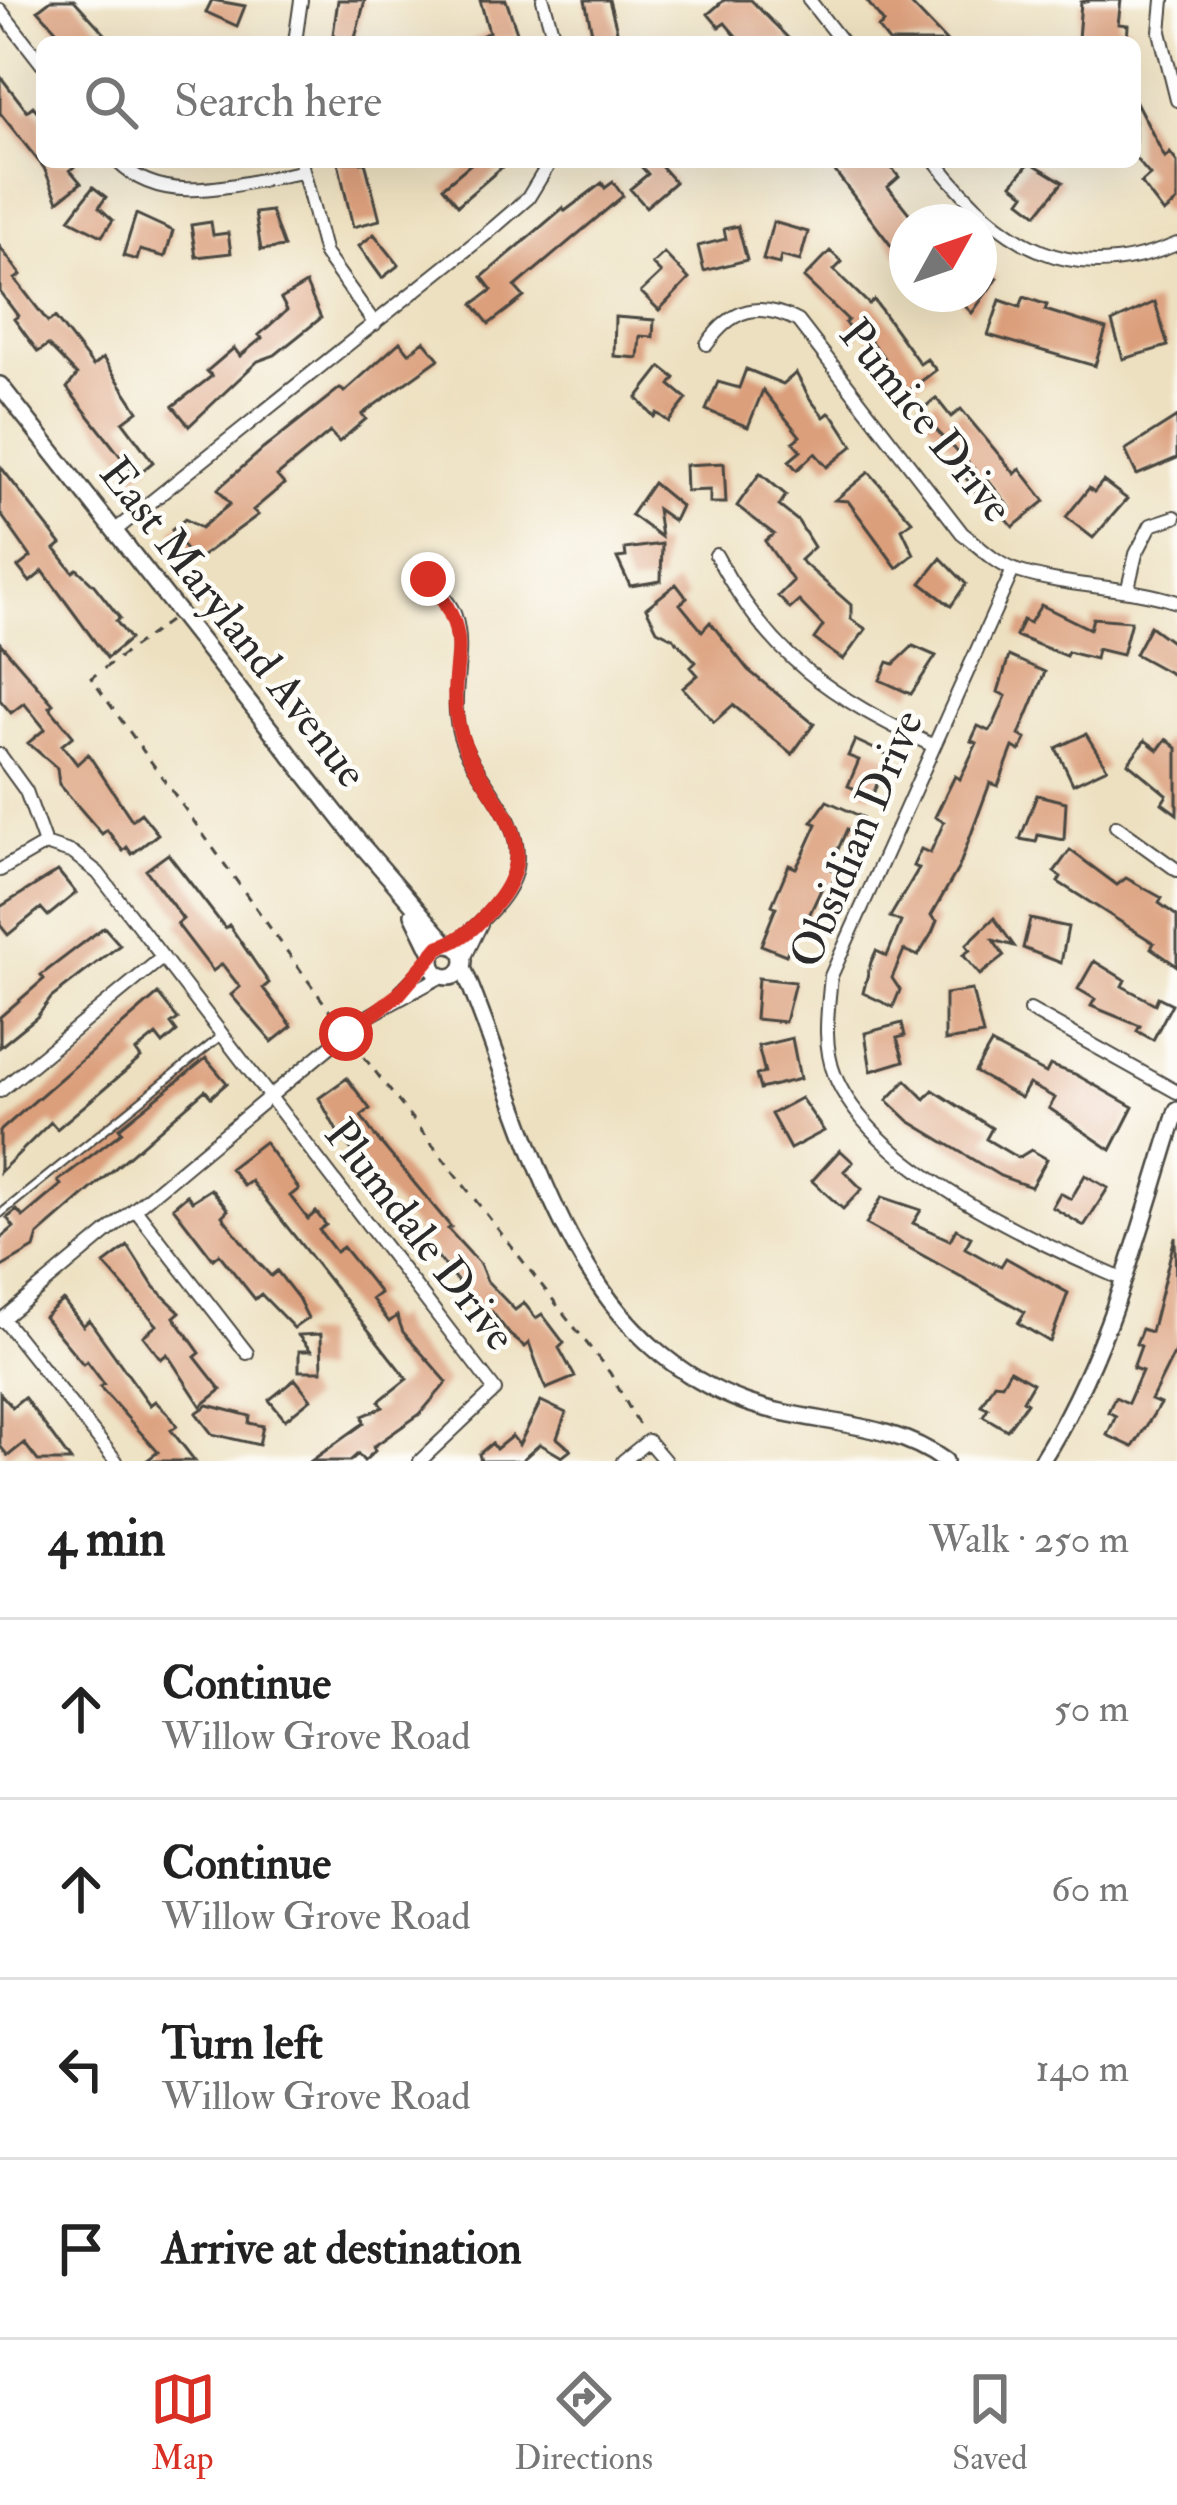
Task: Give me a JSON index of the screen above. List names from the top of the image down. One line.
{"streets":{"street":["Pumice Drive","East Maryland Avenue","Obsidian Drive","Plumdale Drive"]},"crossings":[["Pumice Drive","Obsidian Drive"]],"north":"top right","page":{"search":"Search here","heading":["4 min","Walk · 250 m"],"list":[["Continue","Willow Grove Road","50 m"],["Continue","Willow Grove Road","60 m"],["Turn left","Willow Grove Road","140 m"],"Arrive at destination"],"nav":["Map","Directions","Saved"]}}
